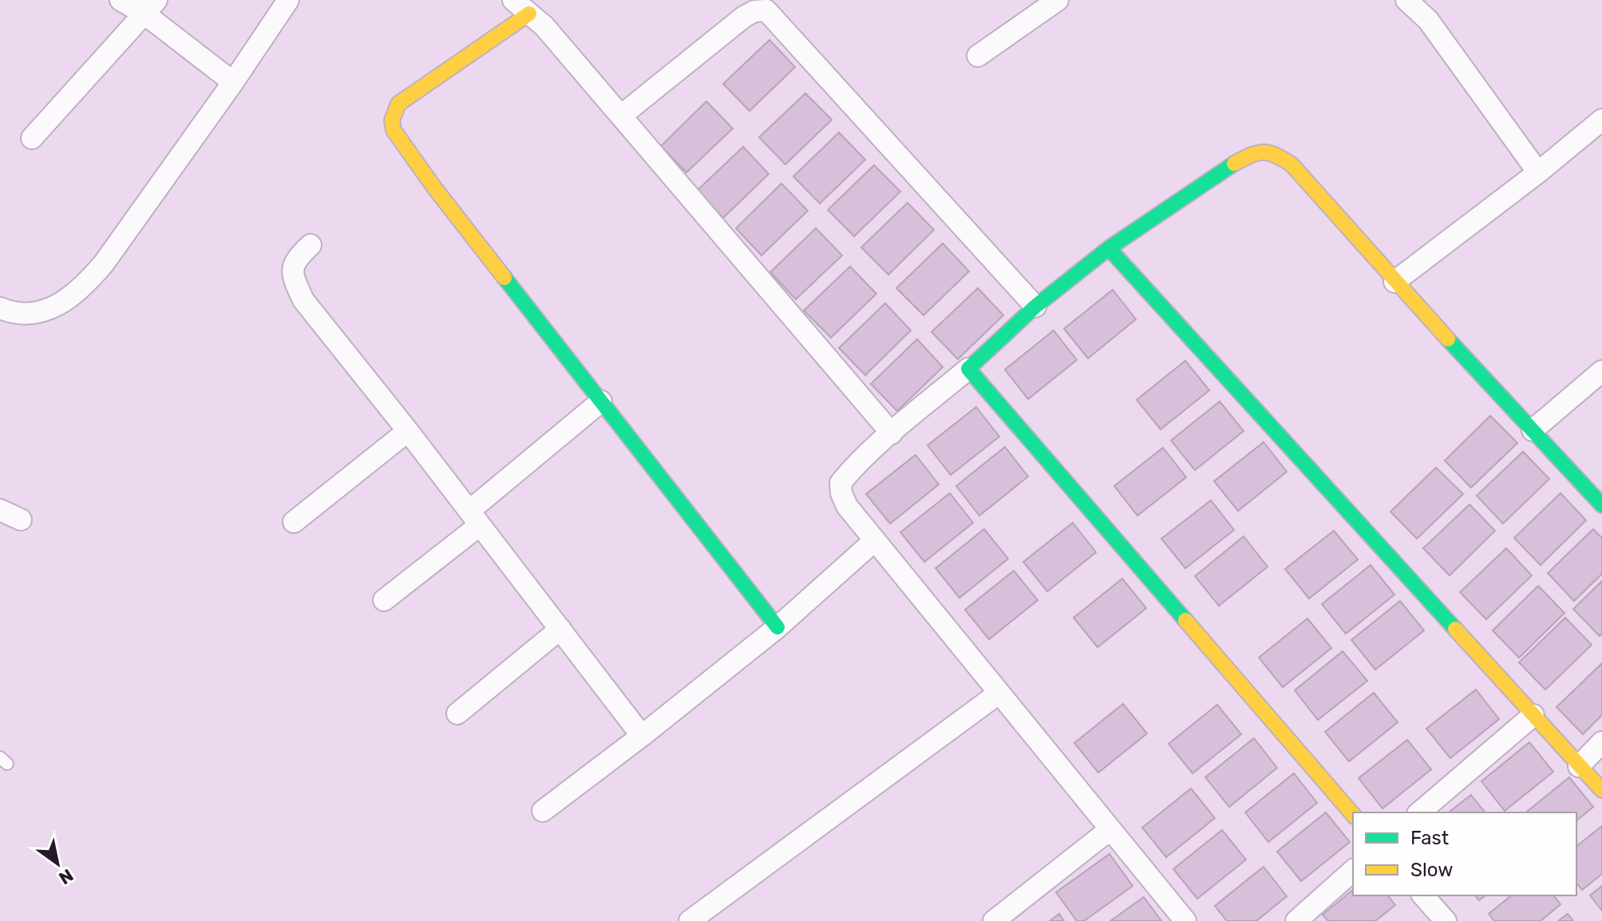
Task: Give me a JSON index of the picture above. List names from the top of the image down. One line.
{"legend":["Fast","Slow"],"north":"bottom right"}
